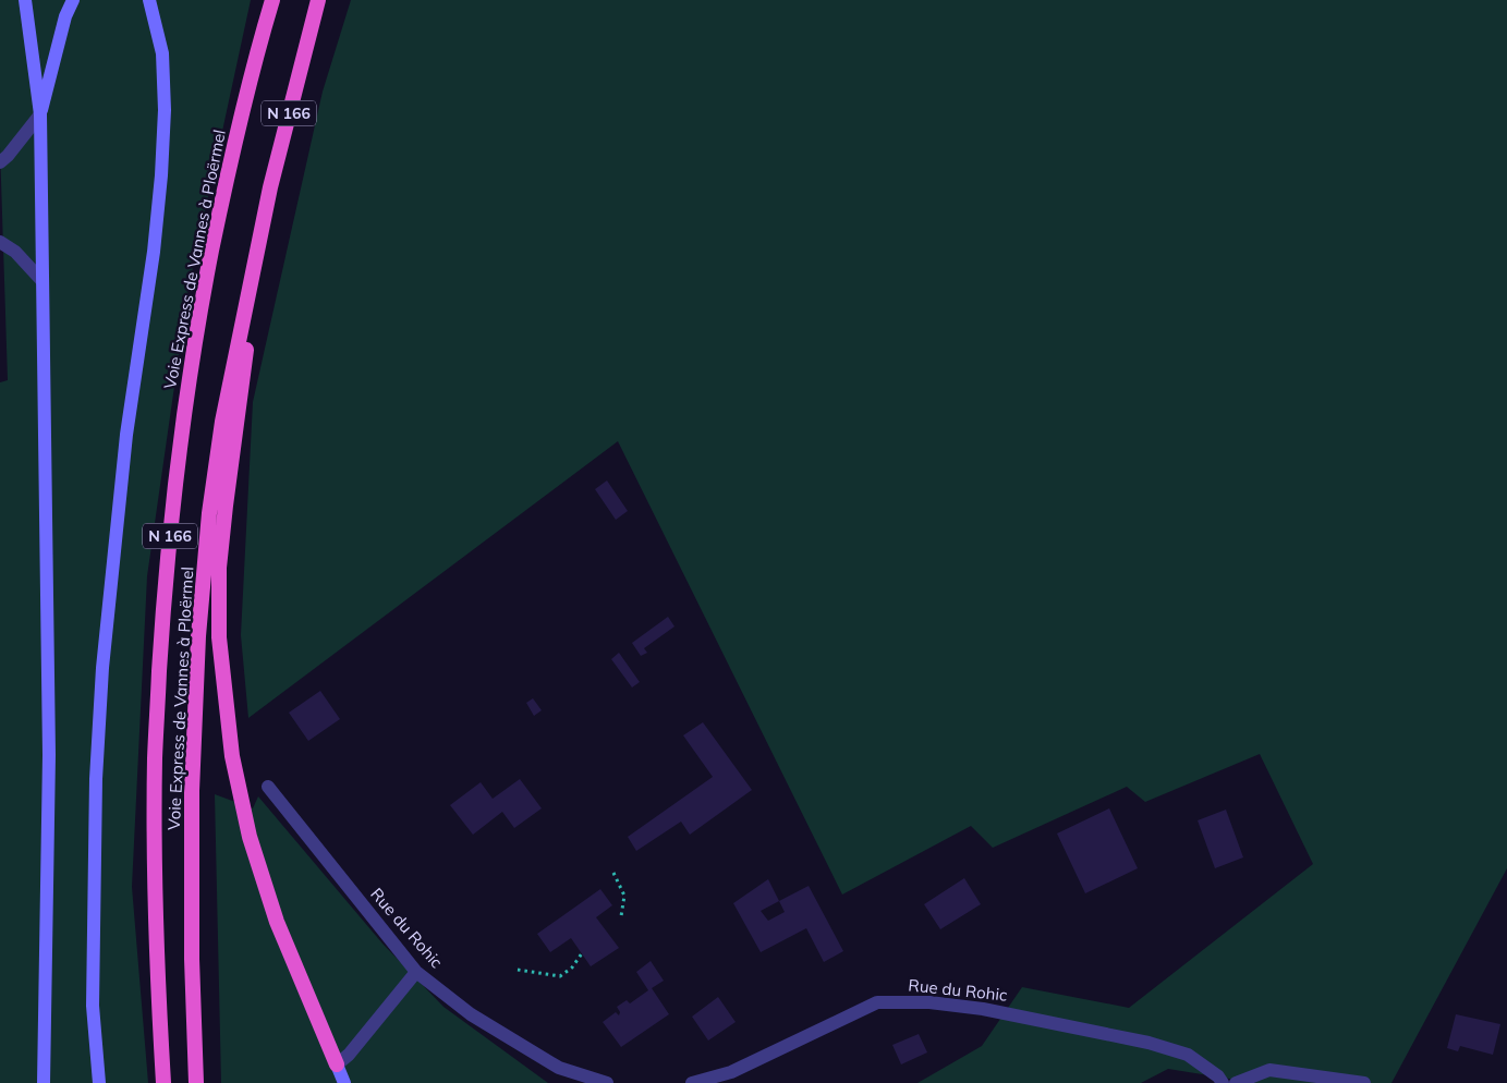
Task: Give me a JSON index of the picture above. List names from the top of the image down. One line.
{"streets":{"highway":["N 166","Voie Express de Vannes à Ploërmel"],"street":["Rue du Rohic"]}}
